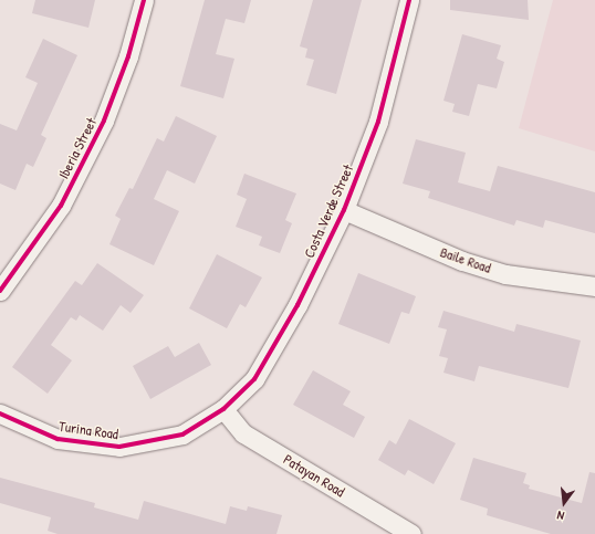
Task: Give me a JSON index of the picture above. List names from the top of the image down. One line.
{"streets":{"street":["Iberia Street","Costa Verde Street","Baile Road","Turina Road","Patayan Road"]},"crossings":[["Costa Verde Street","Baile Road"],["Costa Verde Street","Turina Road"],["Costa Verde Street","Patayan Road"],["Turina Road","Patayan Road"]],"north":"bottom"}
